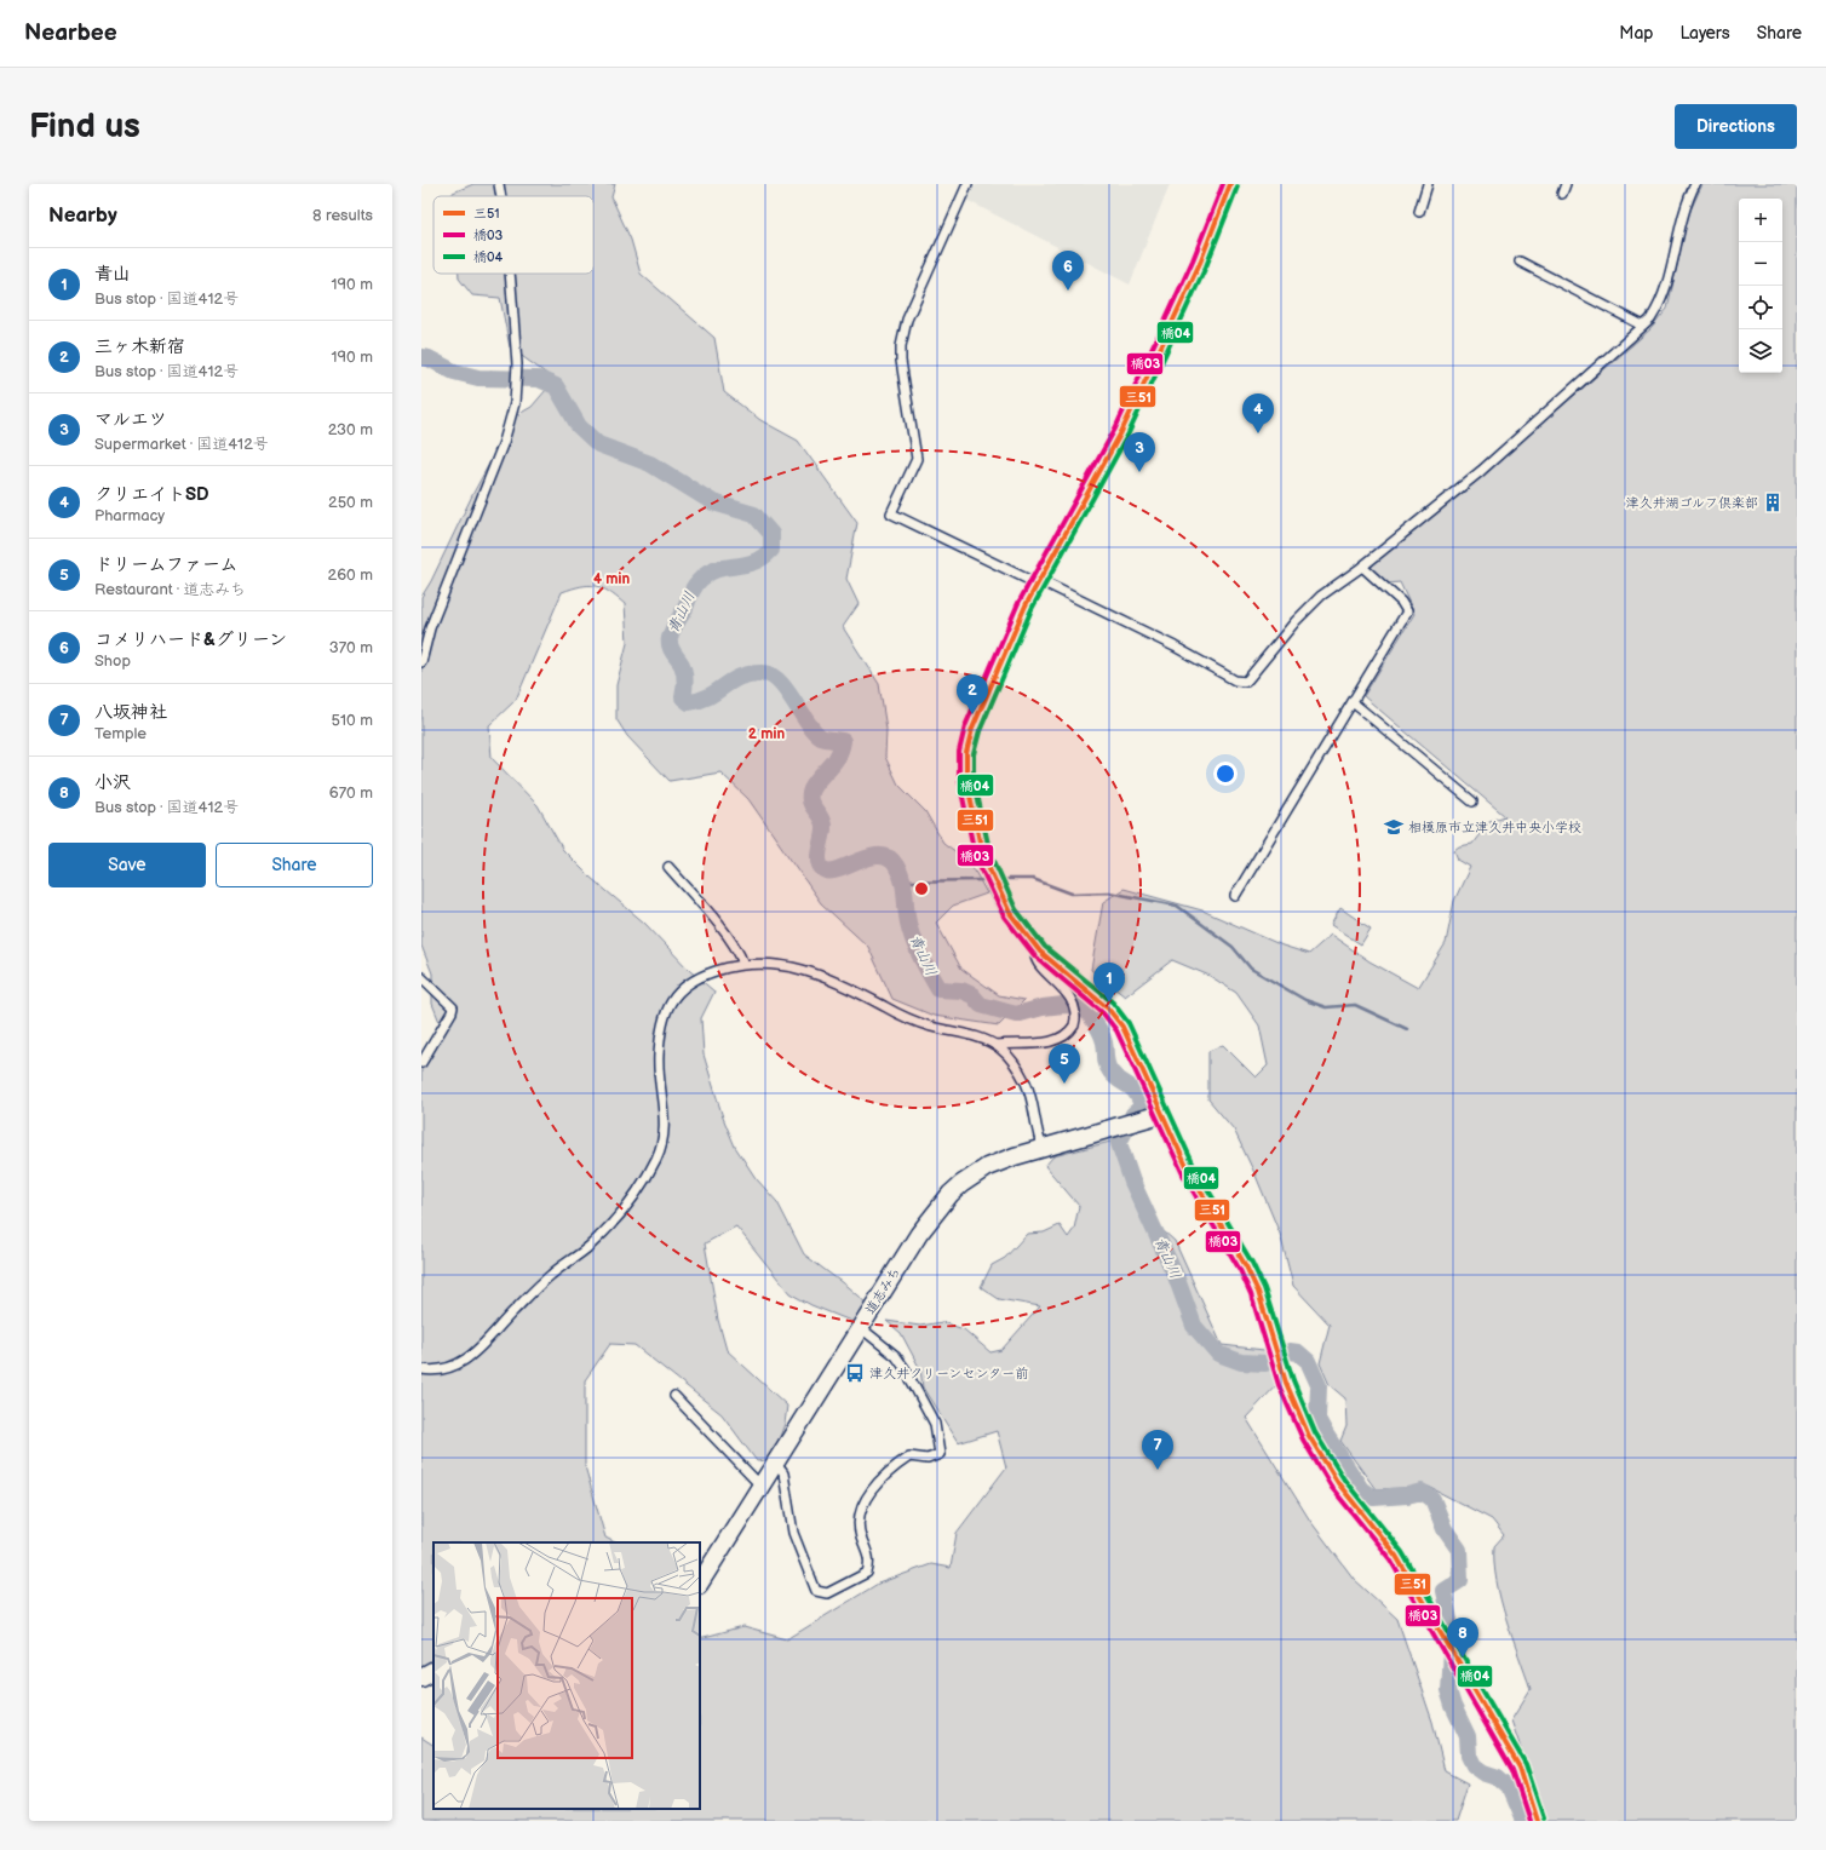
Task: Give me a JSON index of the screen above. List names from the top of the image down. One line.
{"streets":{"highway":["道志みち"]},"water":["青山川"],"places":{"building":["津久井湖ゴルフ倶楽部"],"school or university":["相模原市立津久井中央小学校"],"bus stop":["津久井クリーンセンター前"]},"lines":["transit line 三51","transit line 橋03","transit line 橋04"],"legend":["三51","橋03","橋04"],"page":{"header":"Nearbee","nav":["Map","Layers","Share"],"buttons":["Directions",["Save","Share"]],"title":"Find us","heading":["Nearby","8 results"],"map_buttons":["+","−"],"list":[{"mark":"1","name":"青山","note":"Bus stop · 国道412号","value":"190 m"},{"mark":"2","name":"三ヶ木新宿","note":"Bus stop · 国道412号","value":"190 m"},{"mark":"3","name":"マルエツ","note":"Supermarket · 国道412号","value":"230 m"},{"mark":"4","name":"クリエイトSD","note":"Pharmacy","value":"250 m"},{"mark":"5","name":"ドリームファーム","note":"Restaurant · 道志みち","value":"260 m"},{"mark":"6","name":"コメリハード&グリーン","note":"Shop","value":"370 m"},{"mark":"7","name":"八坂神社","note":"Temple","value":"510 m"},{"mark":"8","name":"小沢","note":"Bus stop · 国道412号","value":"670 m"}],"pins":["6","4","3","2","1","5","7","8"]},"rings":["4 min","2 min"]}
